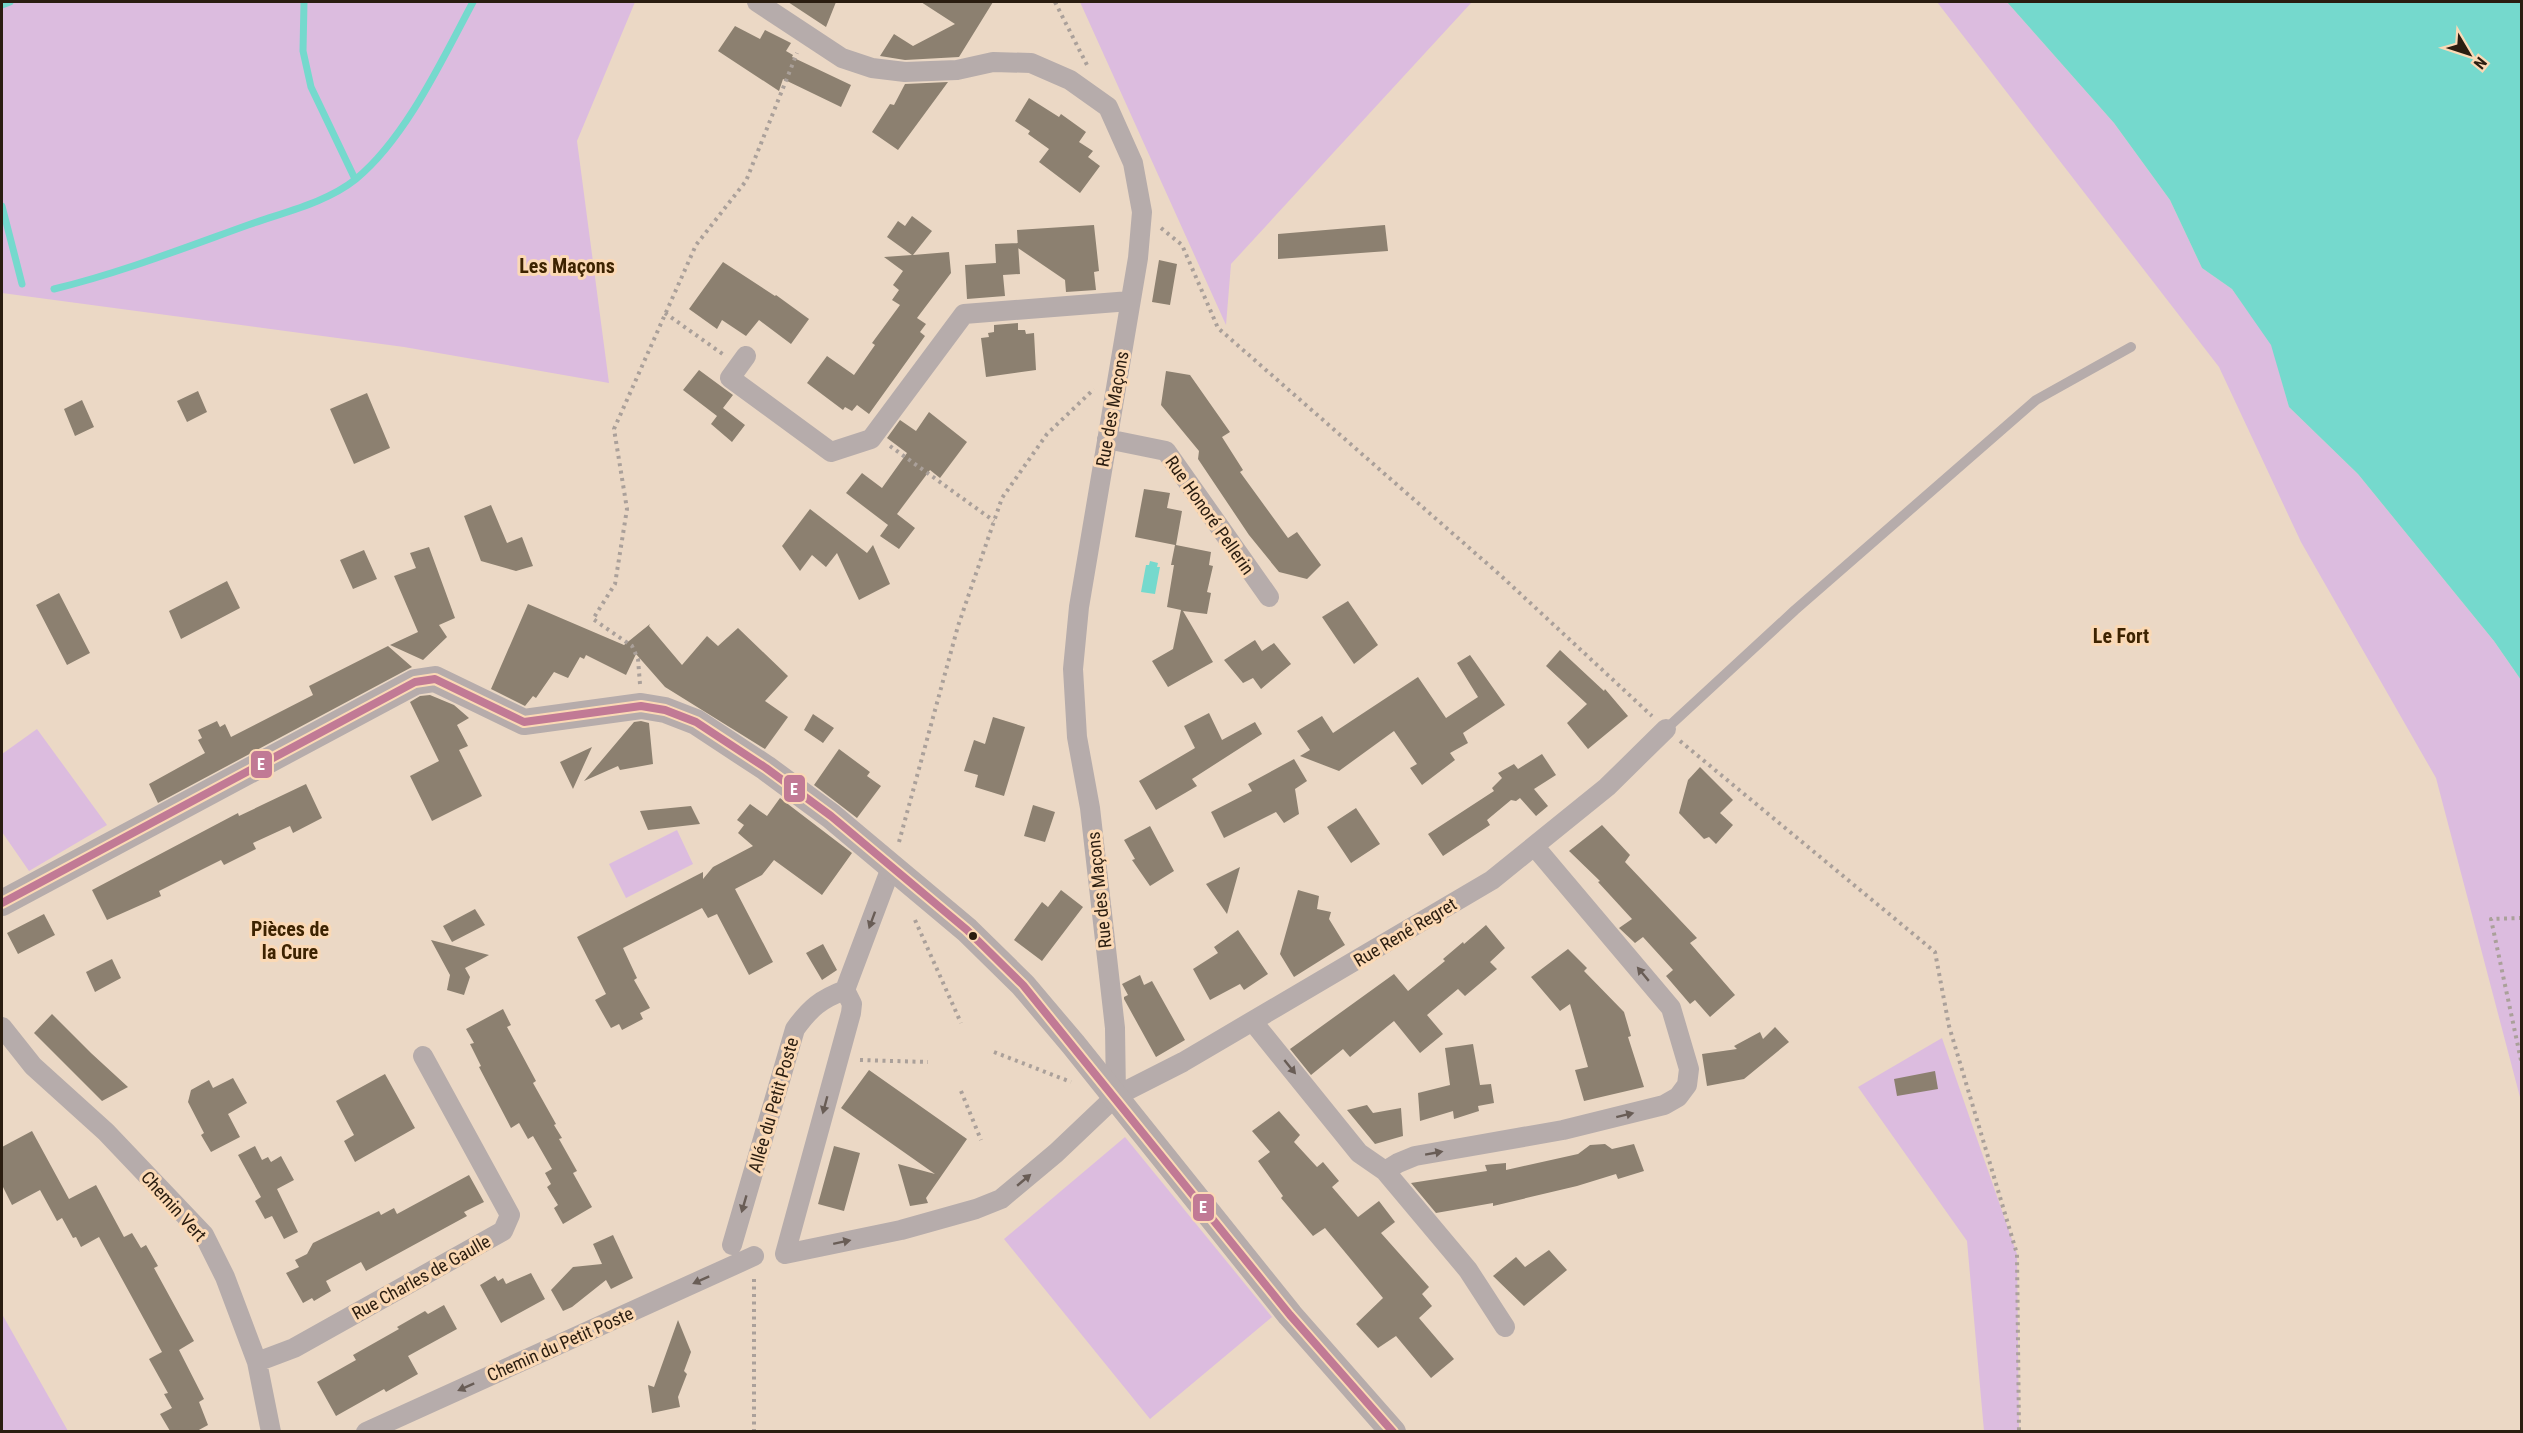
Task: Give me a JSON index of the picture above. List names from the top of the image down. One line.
{"streets":{"street":["Rue des Maçons","Rue Honoré Pellerin","Rue René Regret","Allée du Petit Poste","Chemin Vert","Rue Charles de Gaulle","Chemin du Petit Poste"]},"crossings":[["Rue des Maçons","Rue Honoré Pellerin"],["Rue des Maçons","Rue René Regret"],["Chemin Vert","Rue Charles de Gaulle"]],"one_way":["Allée du Petit Poste","Chemin du Petit Poste"],"districts":["Les Maçons","Le Fort","Pièces de la Cure"],"lines":["transit line E"],"north":"bottom right"}
